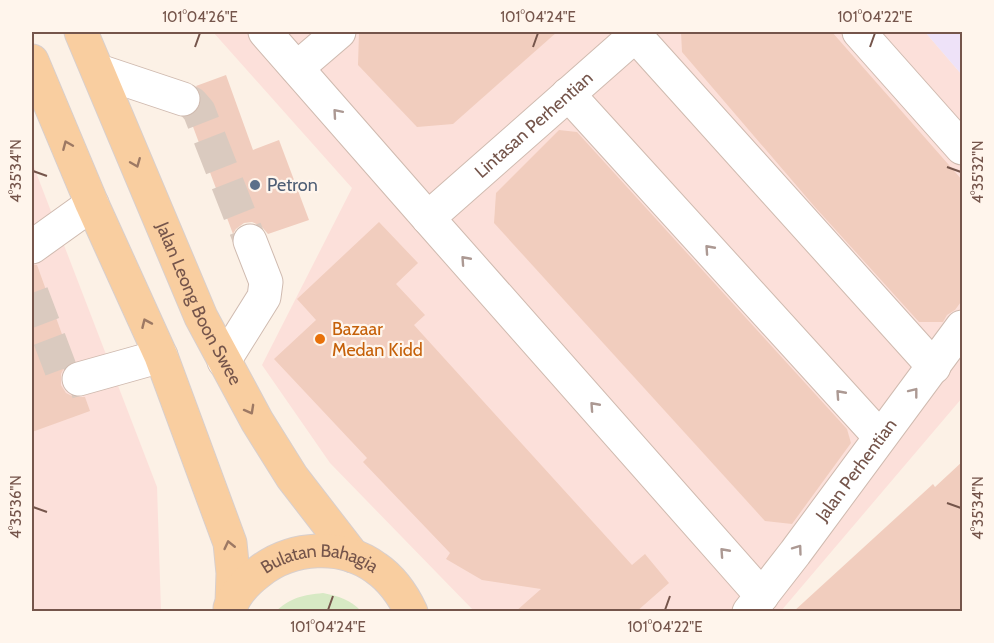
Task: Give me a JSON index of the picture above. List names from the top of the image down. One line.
{"streets":{"main road":["Jalan Leong Boon Swee","Bulatan Bahagia"],"street":["Lintasan Perhentian","Jalan Perhentian"]},"crossings":[["Jalan Leong Boon Swee","Bulatan Bahagia"]],"one_way":["Jalan Perhentian"],"places":["Petron","Bazaar Medan Kidd"],"coordinates":["101°04'26\"E","101°04'24\"E","101°04'22\"E","4°35'34\"N","4°35'32\"N","4°35'36\"N"]}
